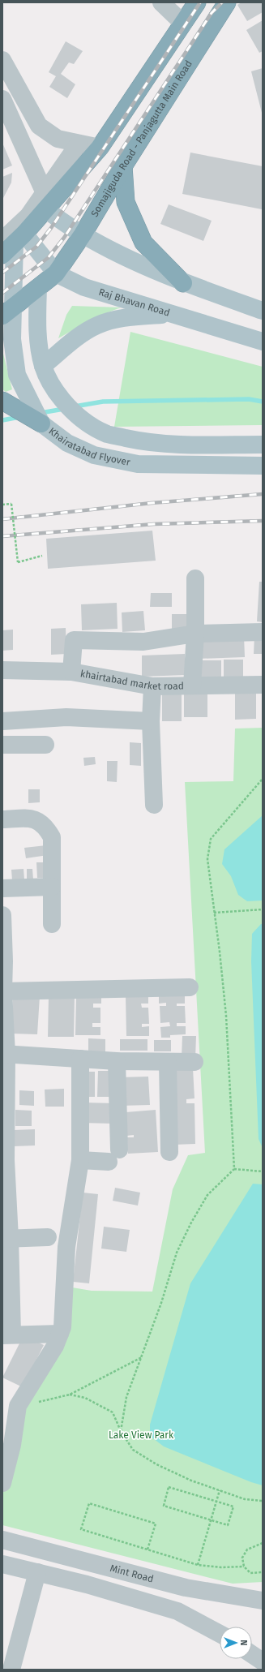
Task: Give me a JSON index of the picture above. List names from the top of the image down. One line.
{"streets":{"highway":["Somajiguda Road - Panjagutta Main Road"],"main road":["Raj Bhavan Road","Khairatabad Flyover"],"street":["khairtabad market road","Mint Road"]},"crossings":[["Somajiguda Road - Panjagutta Main Road","Raj Bhavan Road"],["Somajiguda Road - Panjagutta Main Road","Khairatabad Flyover"],["Raj Bhavan Road","Khairatabad Flyover"]],"parks":["Lake View Park"],"north":"right"}
